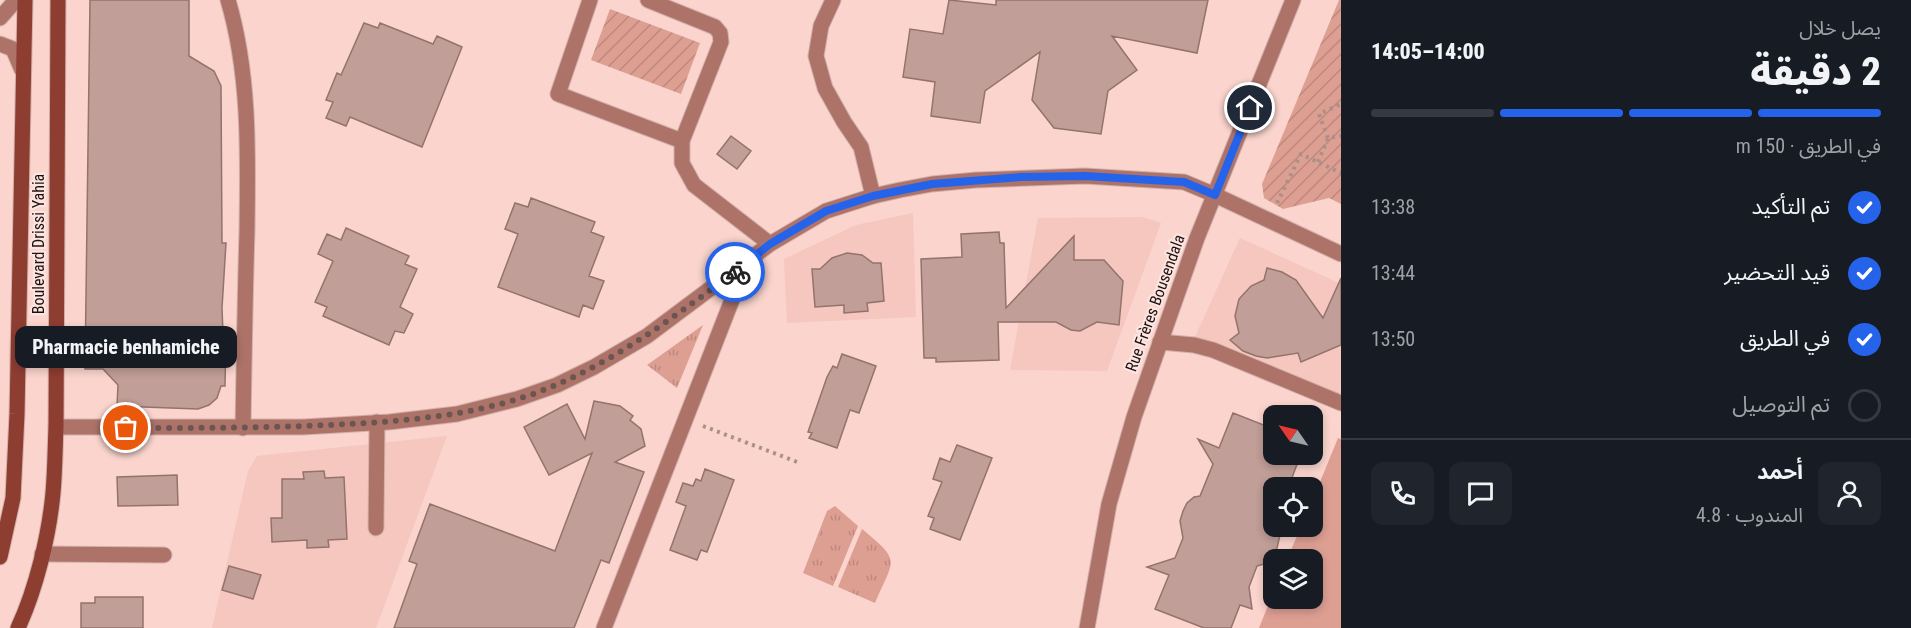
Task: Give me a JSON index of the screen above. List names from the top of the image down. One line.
{"streets":{"main road":["Boulevard Drissi Yahia"],"street":["Rue Frères Bousendala"]},"places":["Pharmacie benhamiche"],"north":"top left","page":{"heading":["2 دقيقة","يصل خلال","14:00–14:05"],"panel":["أحمد","المندوب · 4.8"],"bar":"في الطريق · 150 m","list":[["تم التأكيد","13:38"],["قيد التحضير","13:44"],["في الطريق","13:50"],"تم التوصيل"],"bubble":"Pharmacie benhamiche"}}
